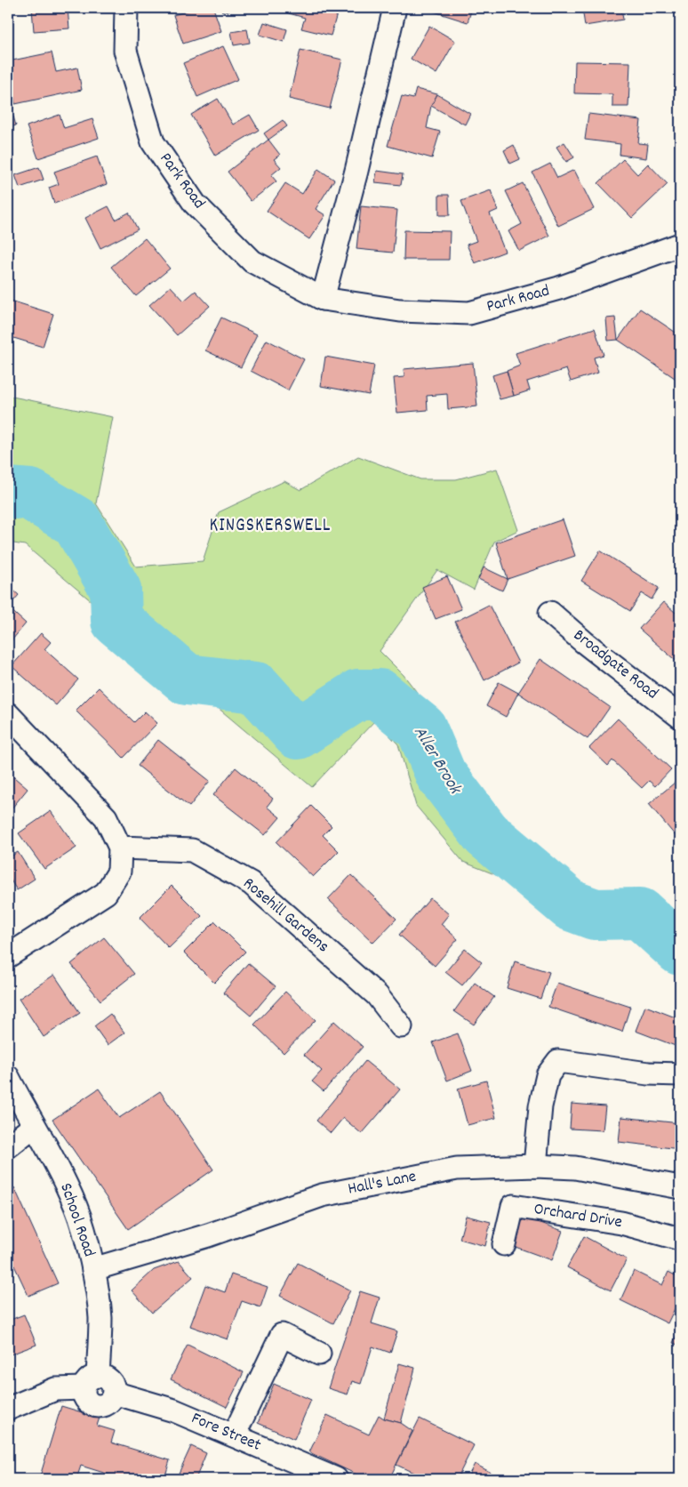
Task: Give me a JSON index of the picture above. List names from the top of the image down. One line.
{"streets":{"street":["Park Road","Broadgate Road","Rosehill Gardens","Hall's Lane","Orchard Drive","School Road","Fore Street"]},"crossings":[["Hall's Lane","School Road"],["School Road","Fore Street"]],"districts":["KINGSKERSWELL"],"water":["Aller Brook"]}
